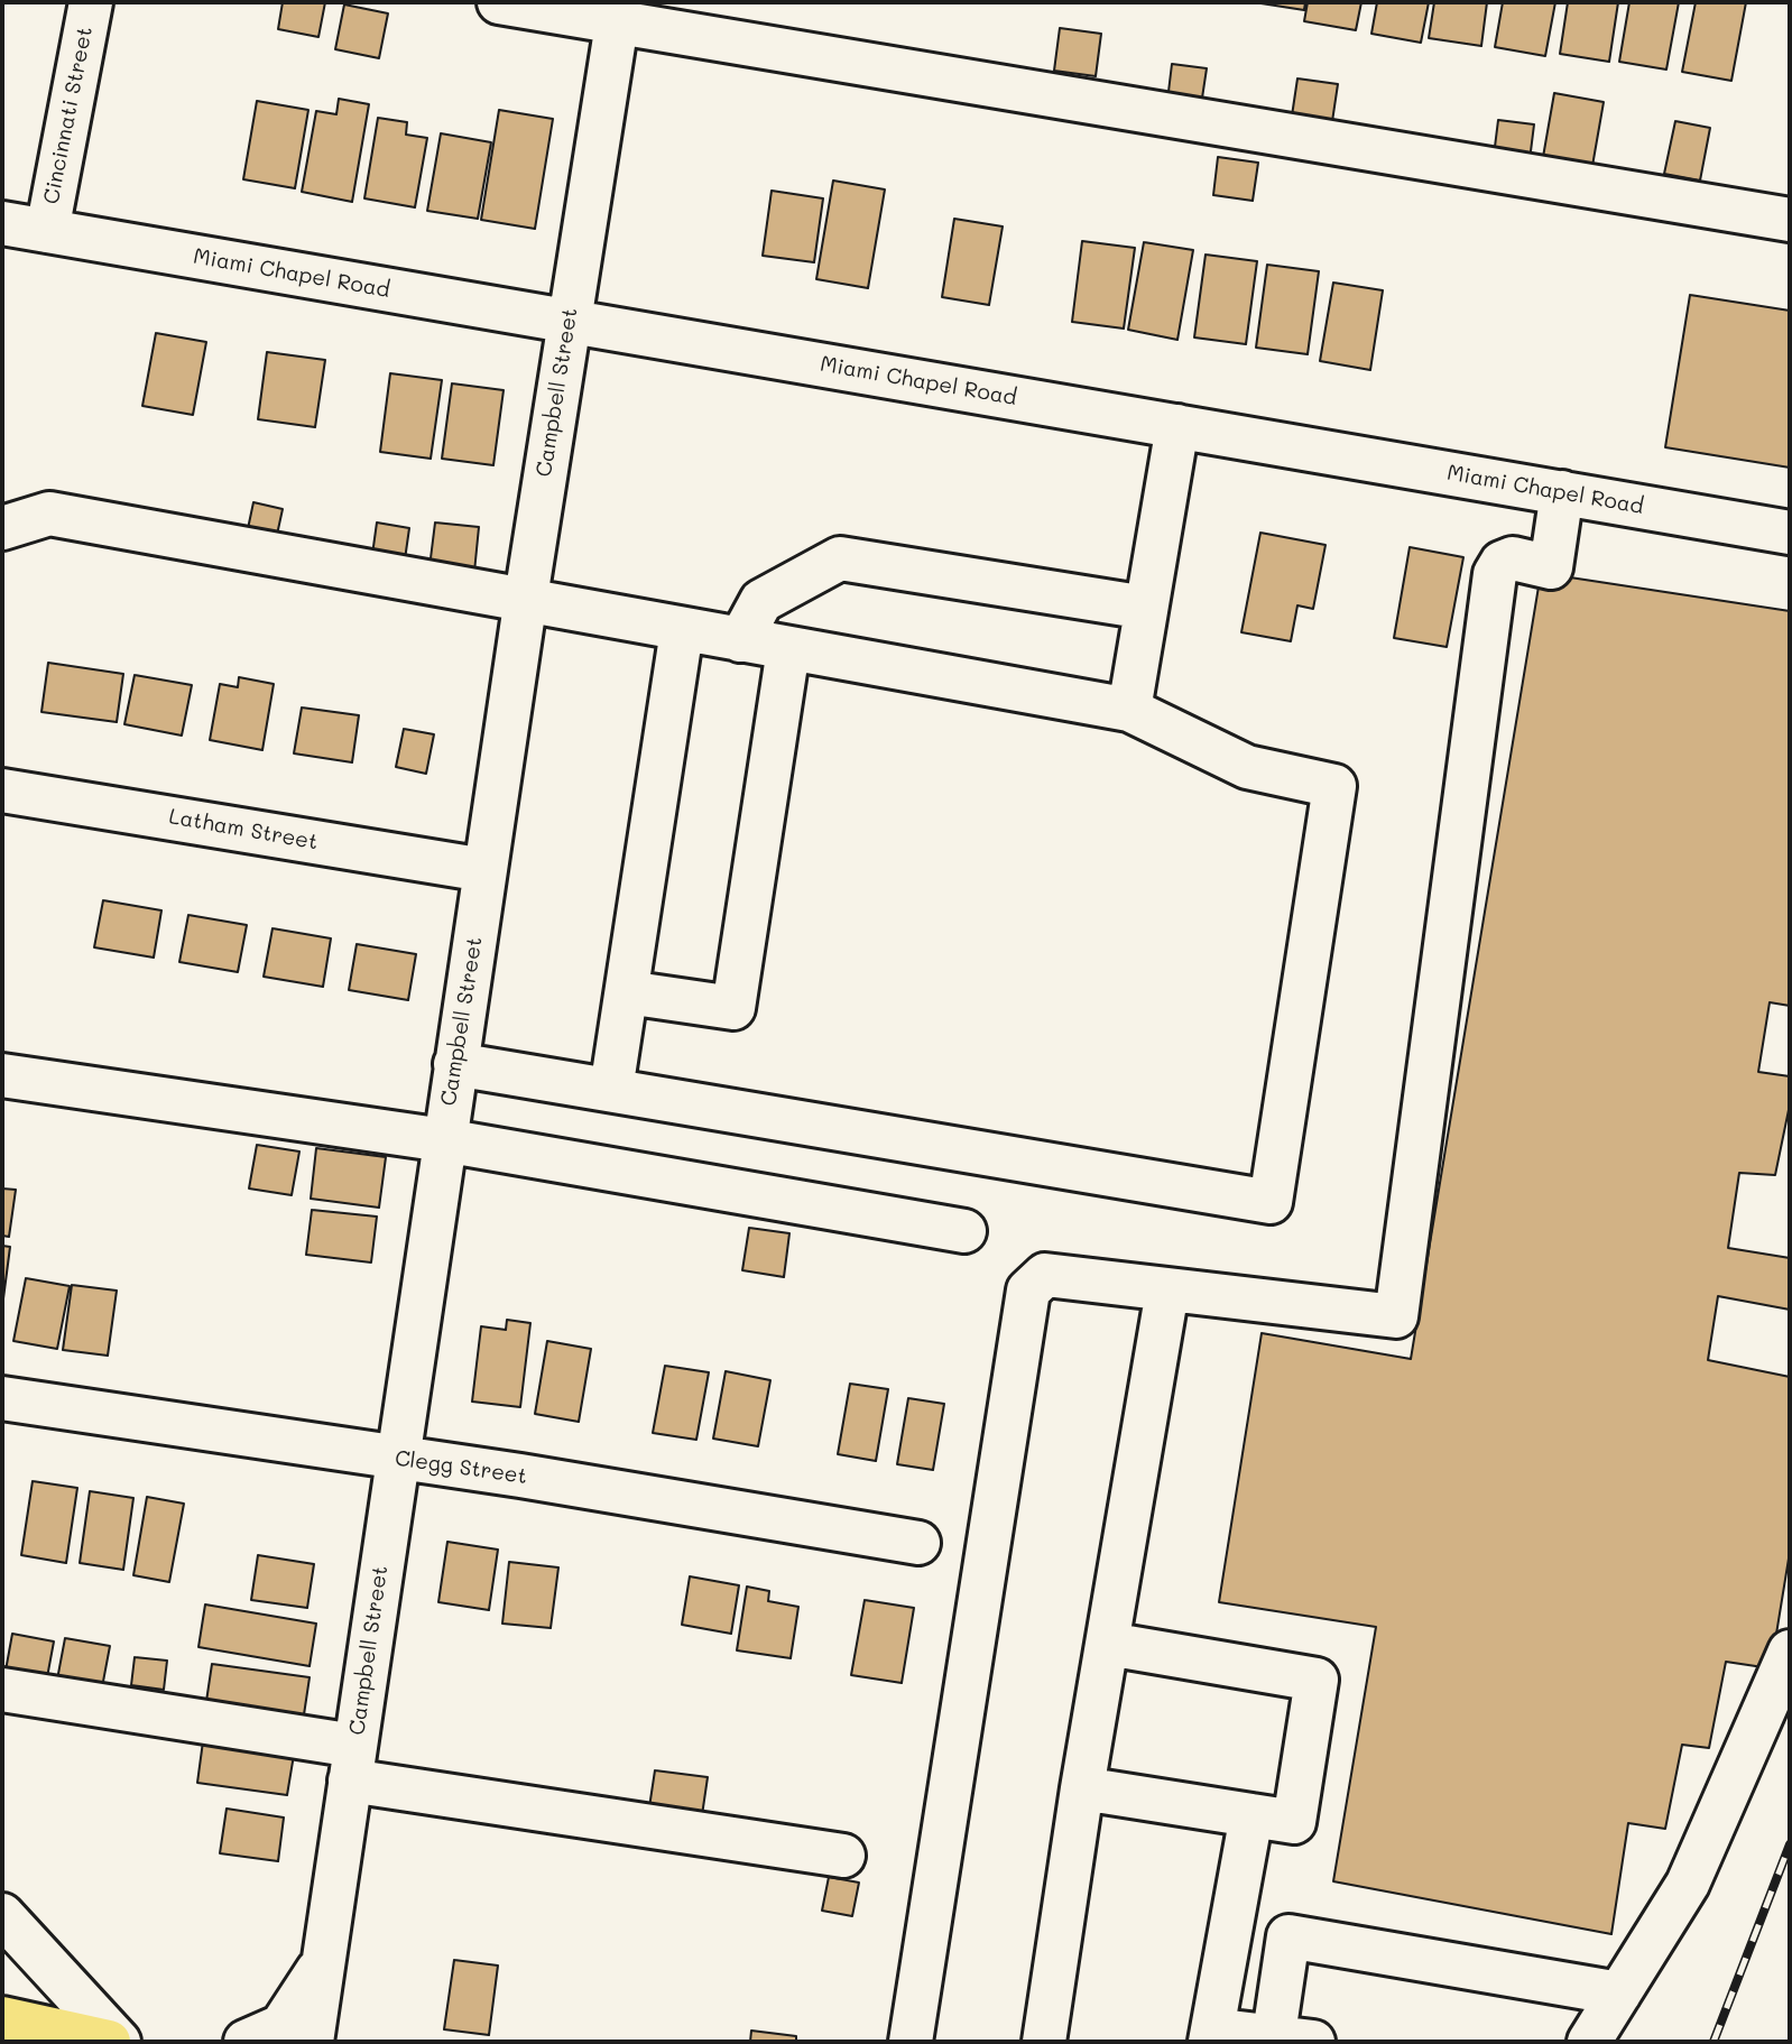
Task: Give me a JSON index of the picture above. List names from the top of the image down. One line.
{"streets":{"street":["Cincinnati Street","Miami Chapel Road","Campbell Street","Latham Street","Clegg Street"]},"crossings":[["Cincinnati Street","Miami Chapel Road"],["Miami Chapel Road","Campbell Street"],["Campbell Street","Latham Street"],["Campbell Street","Clegg Street"]]}
